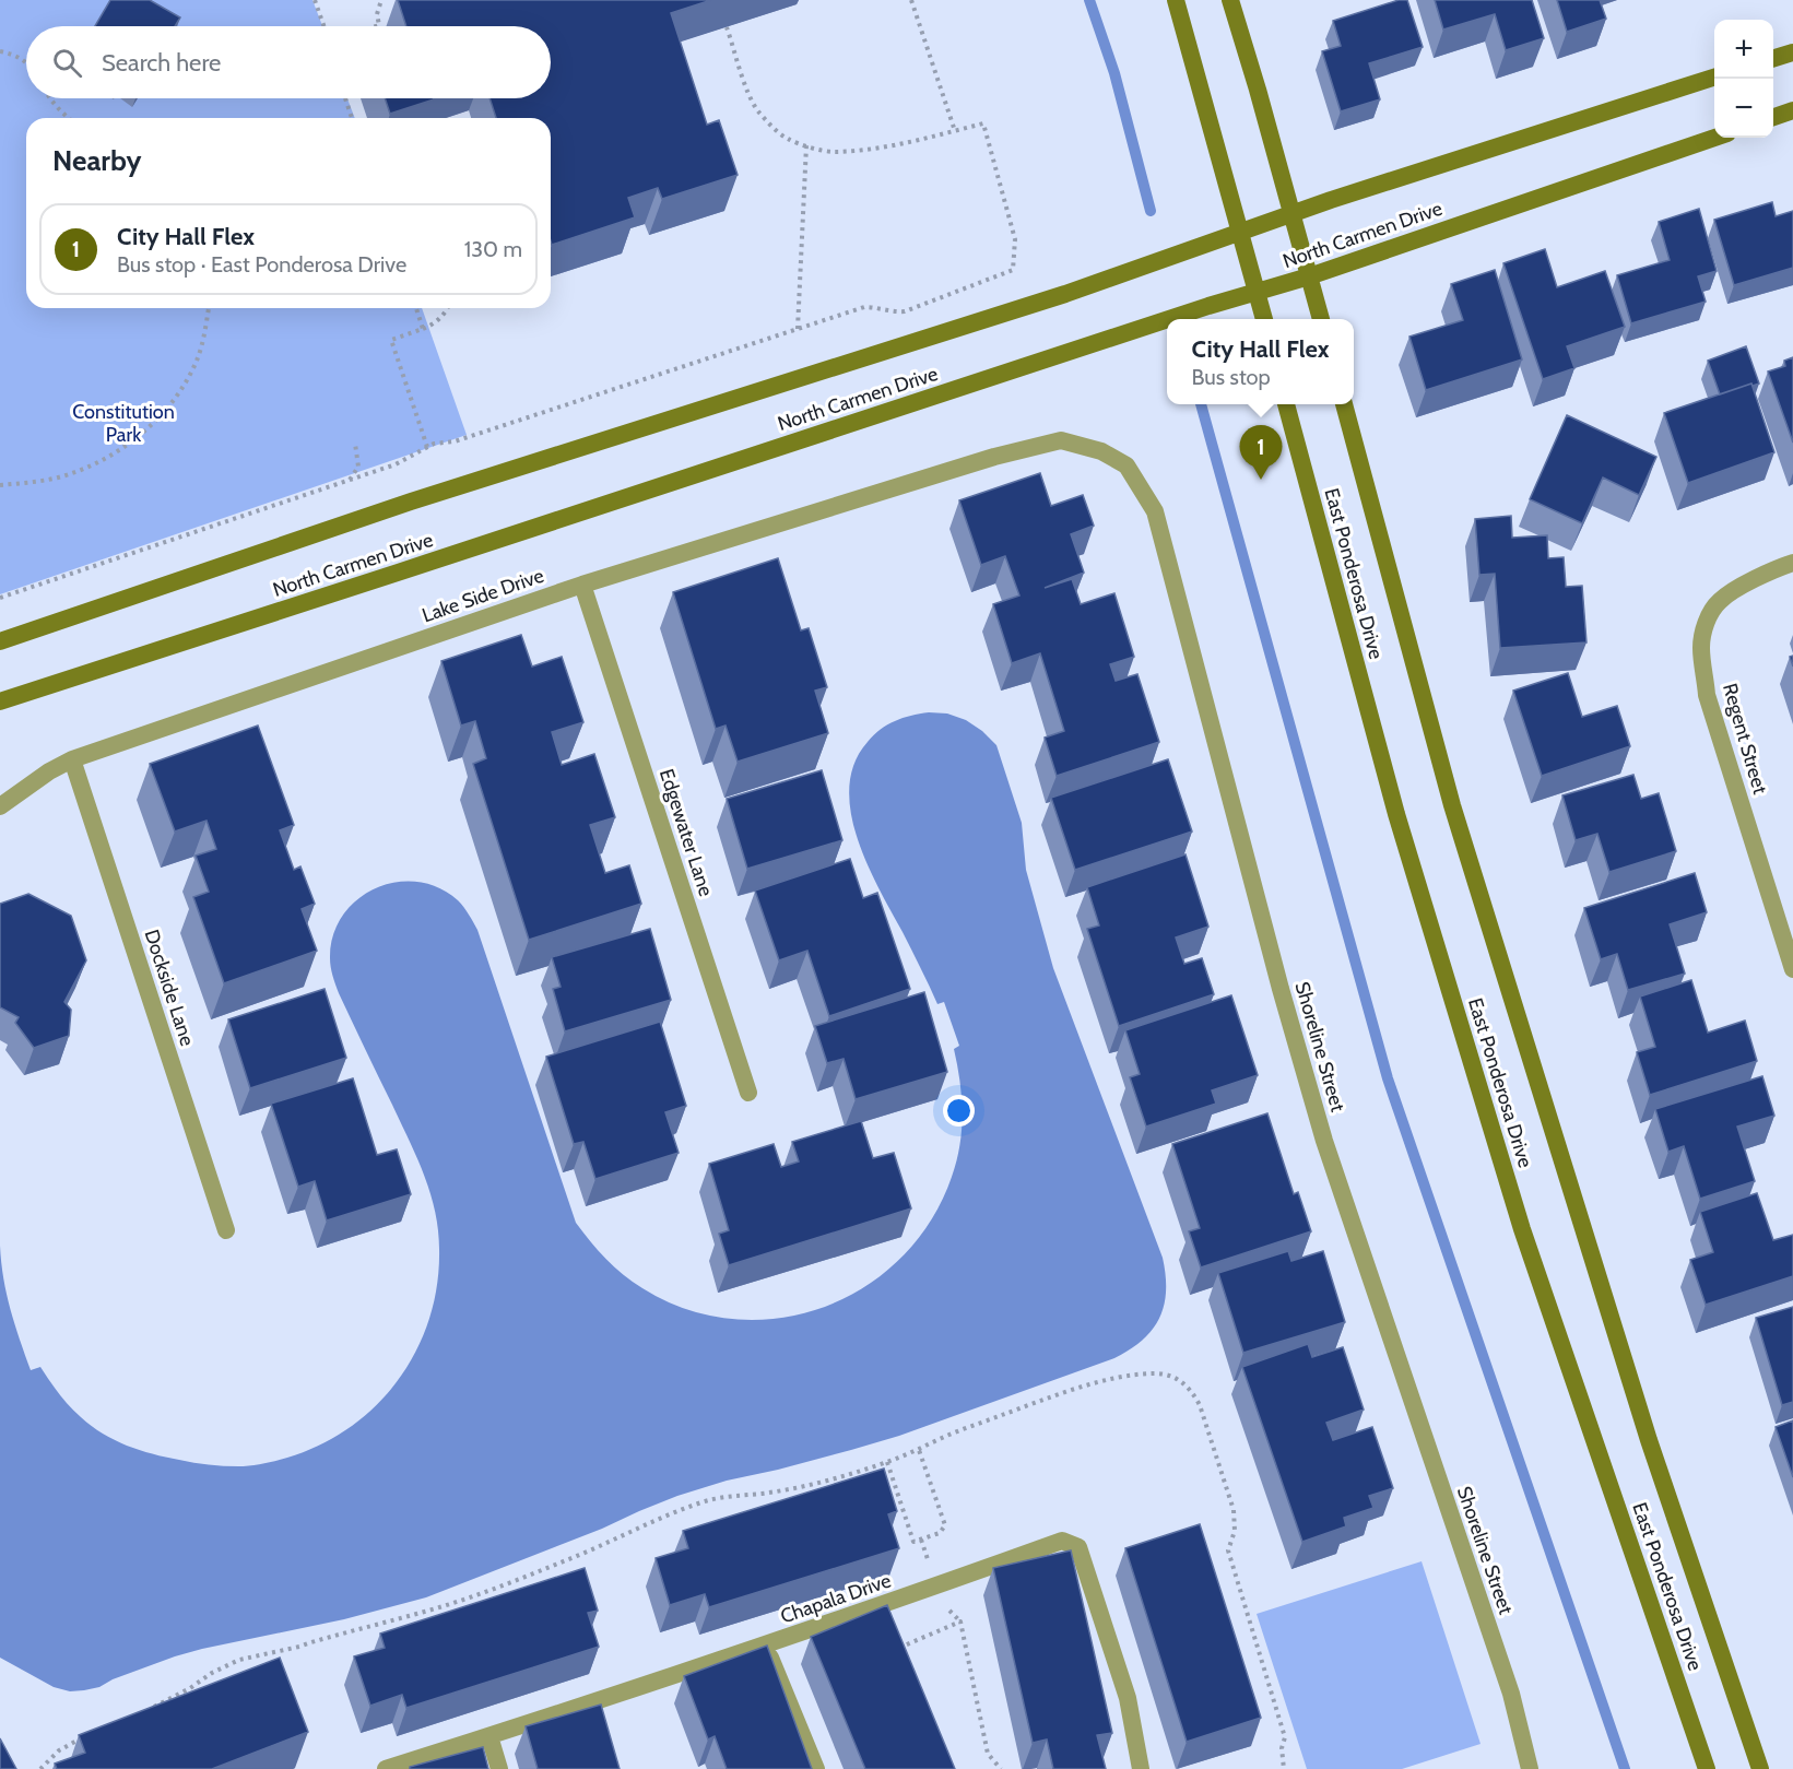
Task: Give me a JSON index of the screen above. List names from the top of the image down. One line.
{"streets":{"main road":["North Carmen Drive","East Ponderosa Drive"],"street":["Lake Side Drive","Regent Street","Edgewater Lane","Dockside Lane","Shoreline Street","Chapala Drive"]},"crossings":[["Lake Side Drive","Edgewater Lane"],["Lake Side Drive","Dockside Lane"],["Lake Side Drive","Shoreline Street"]],"parks":["Constitution Park"],"page":{"map_buttons":["+","−"],"search":"Search here","heading":"Nearby","list":[{"mark":"1","name":"City Hall Flex","note":"Bus stop · East Ponderosa Drive","value":"130 m"}],"popup":["City Hall Flex","Bus stop"],"pins":"1"}}
